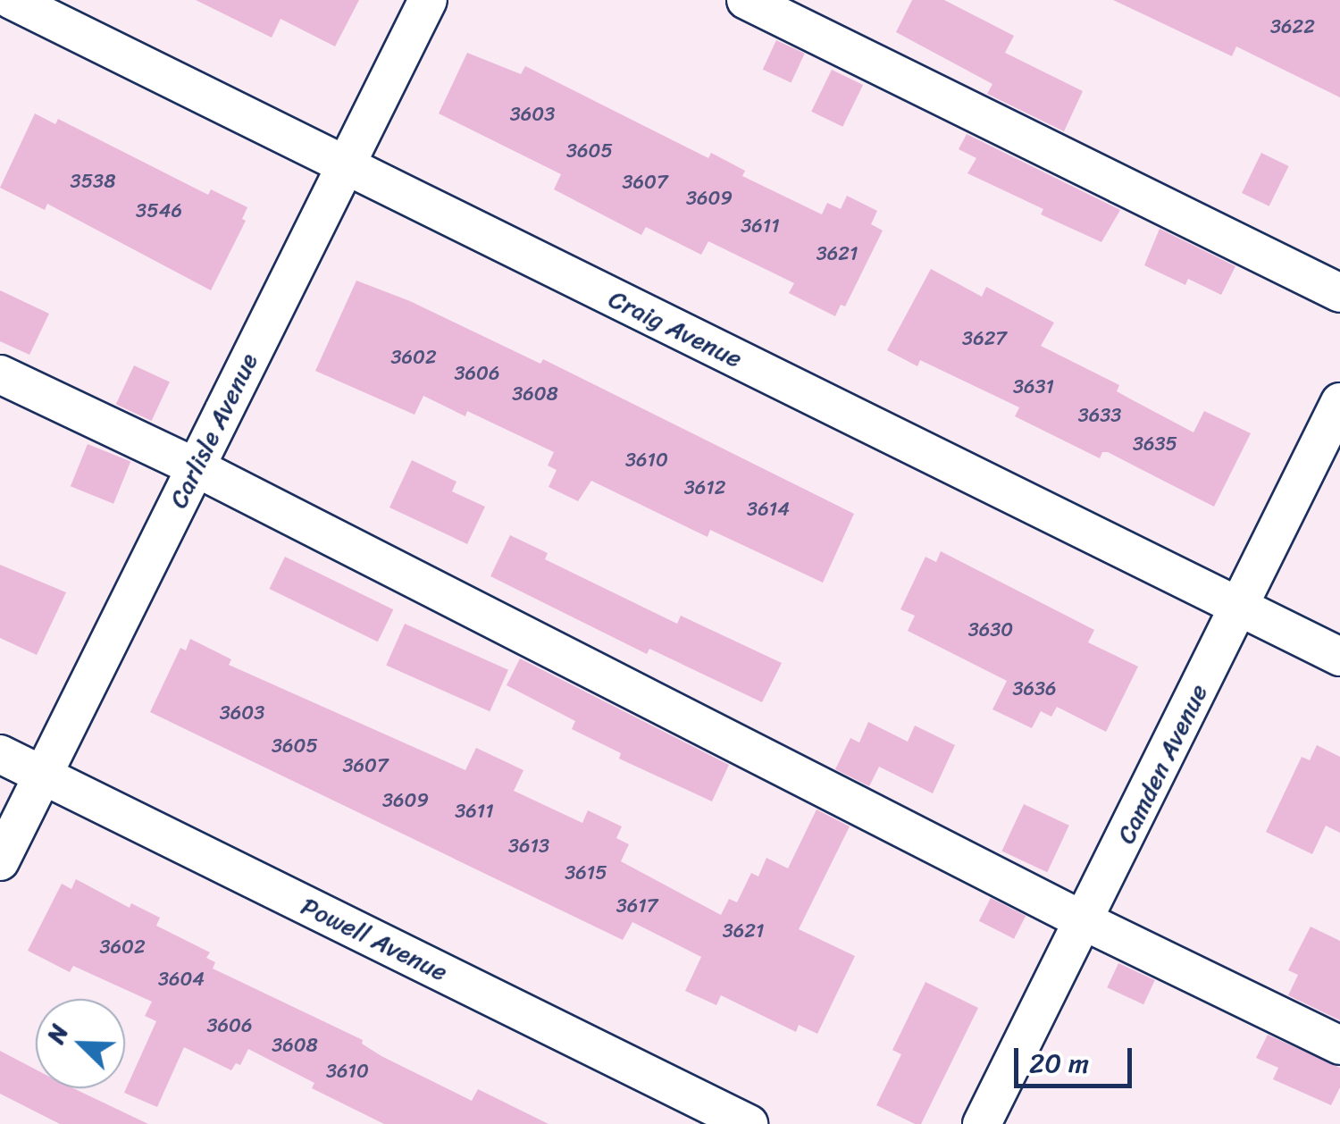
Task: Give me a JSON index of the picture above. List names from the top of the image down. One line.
{"streets":{"street":["Craig Avenue","Carlisle Avenue","Camden Avenue","Powell Avenue"]},"crossings":[["Craig Avenue","Carlisle Avenue"],["Craig Avenue","Camden Avenue"],["Carlisle Avenue","Powell Avenue"]],"house_numbers":["3622","3603","3605","3538","3607","3609","3546","3611","3621","3627","3602","3606","3631","3608","3633","3635","3610","3612","3614","3630","3636","3603","3605","3607","3609","3611","3613","3615","3617","3621","3602","3604","3606","3608","3610"],"scale_bar":"20 m","north":"top left"}
